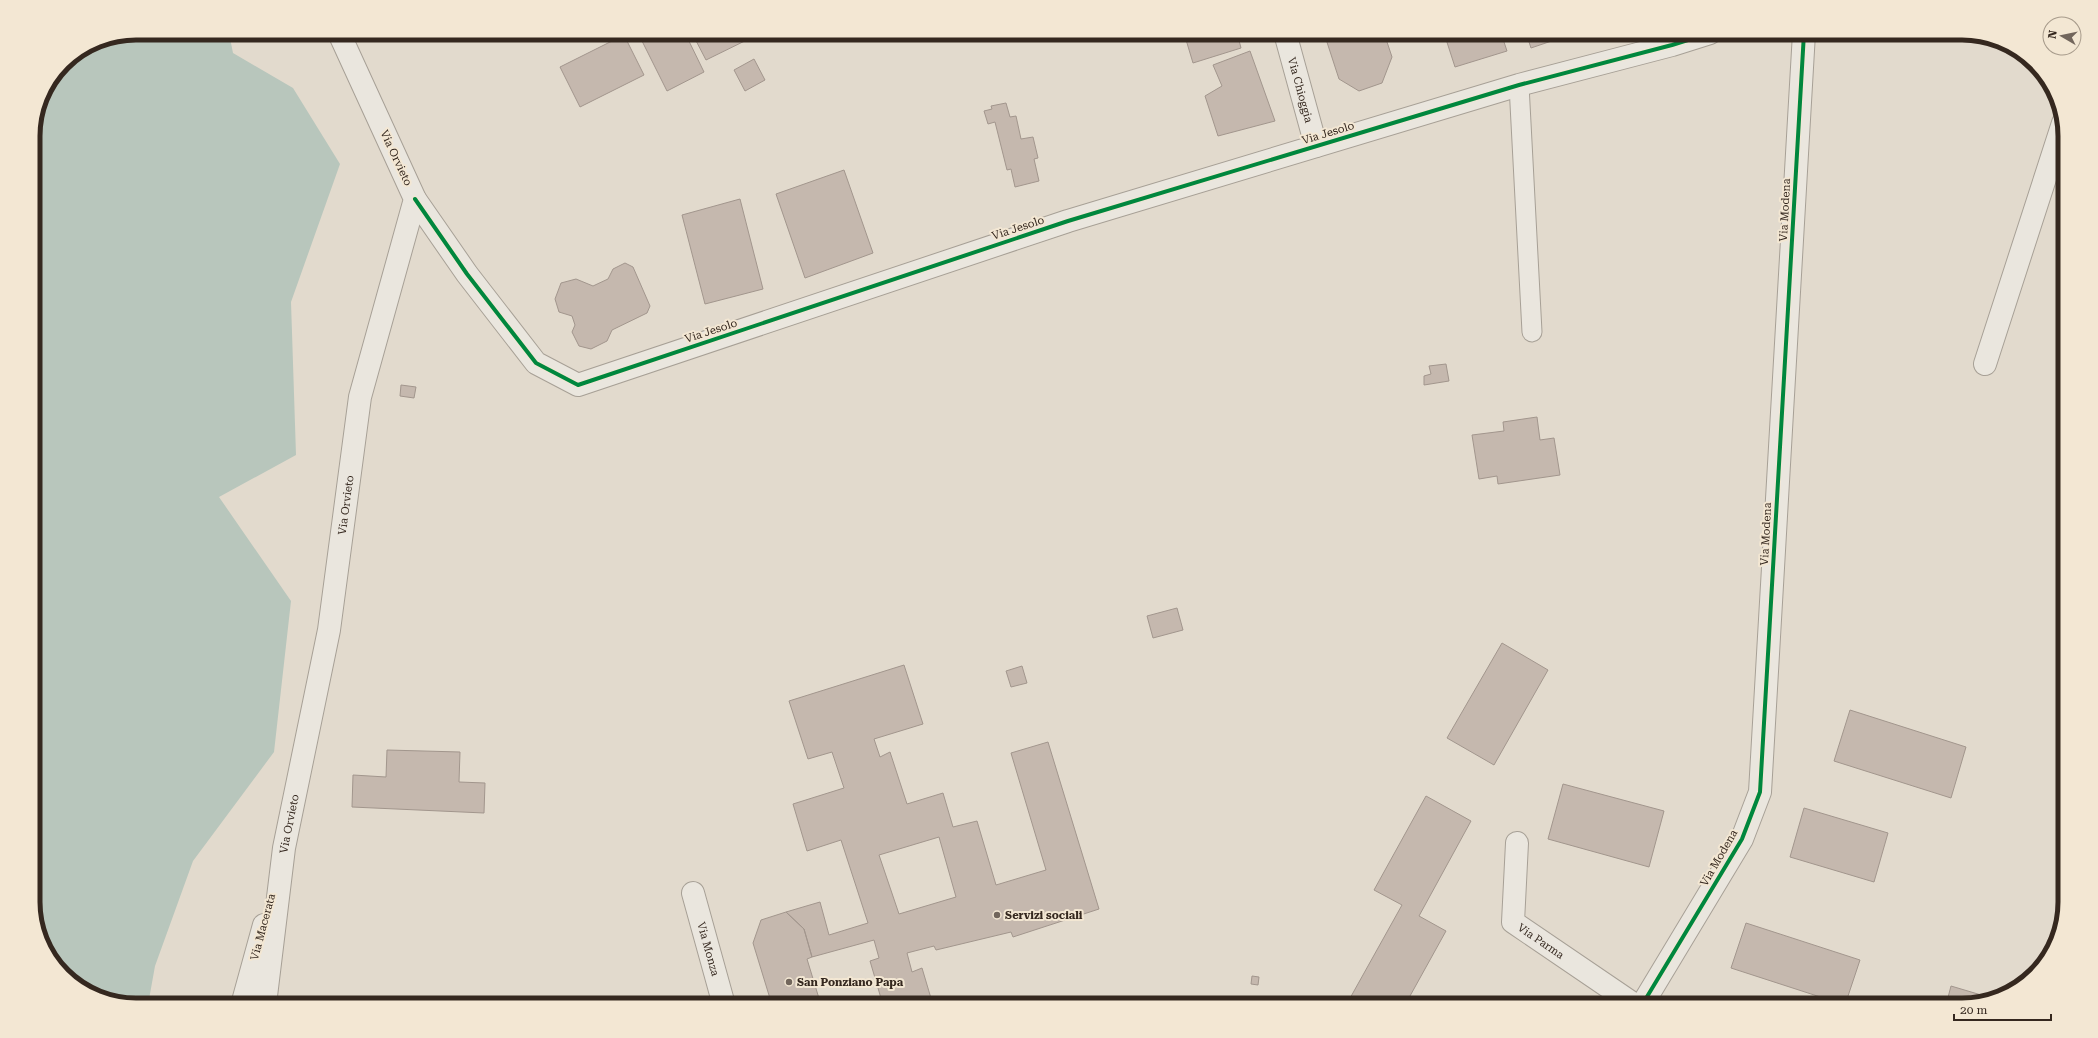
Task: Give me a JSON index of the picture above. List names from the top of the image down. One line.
{"streets":{"street":["Via Chioggia","Via Jesolo","Via Orvieto","Via Modena","Via Macerata","Via Parma","Via Monza"]},"crossings":[["Via Chioggia","Via Jesolo"],["Via Jesolo","Via Orvieto"],["Via Orvieto","Via Macerata"]],"places":["Servizi sociali","San Ponziano Papa"],"scale_bar":"20 m","north":"left"}
